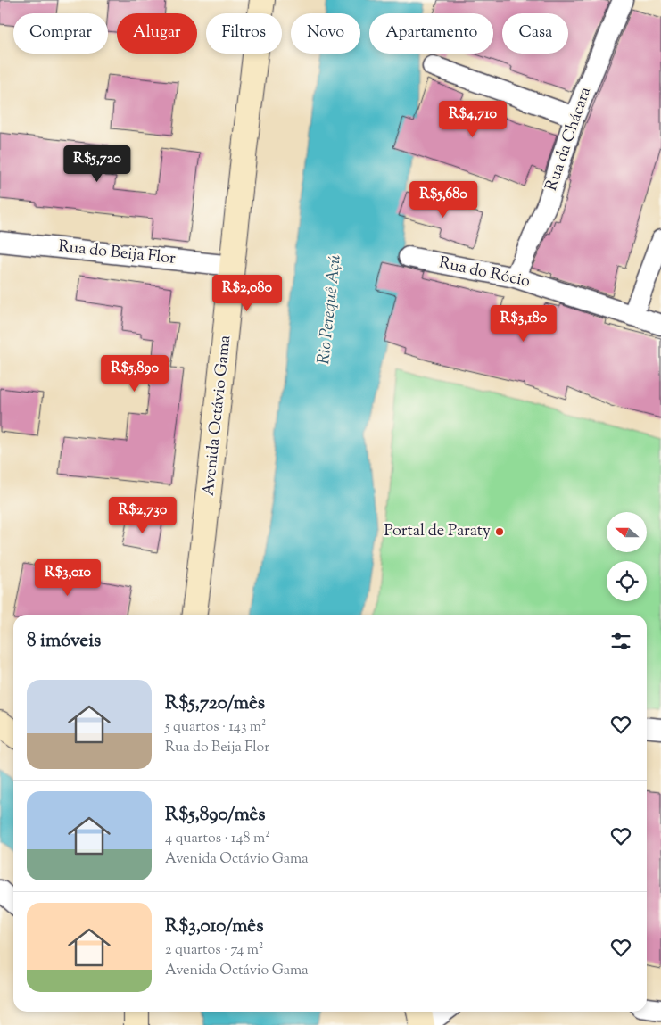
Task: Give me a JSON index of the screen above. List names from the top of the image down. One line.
{"streets":{"street":["Rua da Chácara","Rua do Beija Flor","Rua do Rócio","Avenida Octávio Gama"]},"crossings":[["Rua da Chácara","Rua do Rócio"],["Rua do Beija Flor","Avenida Octávio Gama"]],"water":["Rio Perequê Açú"],"places":["Portal de Paraty"],"north":"left","page":{"chip":["Comprar","Alugar","Filtros","Novo","Apartamento","Casa"],"price":["R$4,710","R$5,720","R$5,680","R$2,080","R$3,180","R$5,890","R$2,730","R$3,010"],"heading":"8 imóveis","list":[{"name":"R$5,720/mês","note":"5 quartos · 143 m² · Rua do Beija Flor"},{"name":"R$5,890/mês","note":"4 quartos · 148 m² · Avenida Octávio Gama"},{"name":"R$3,010/mês","note":"2 quartos · 74 m² · Avenida Octávio Gama"}]}}
